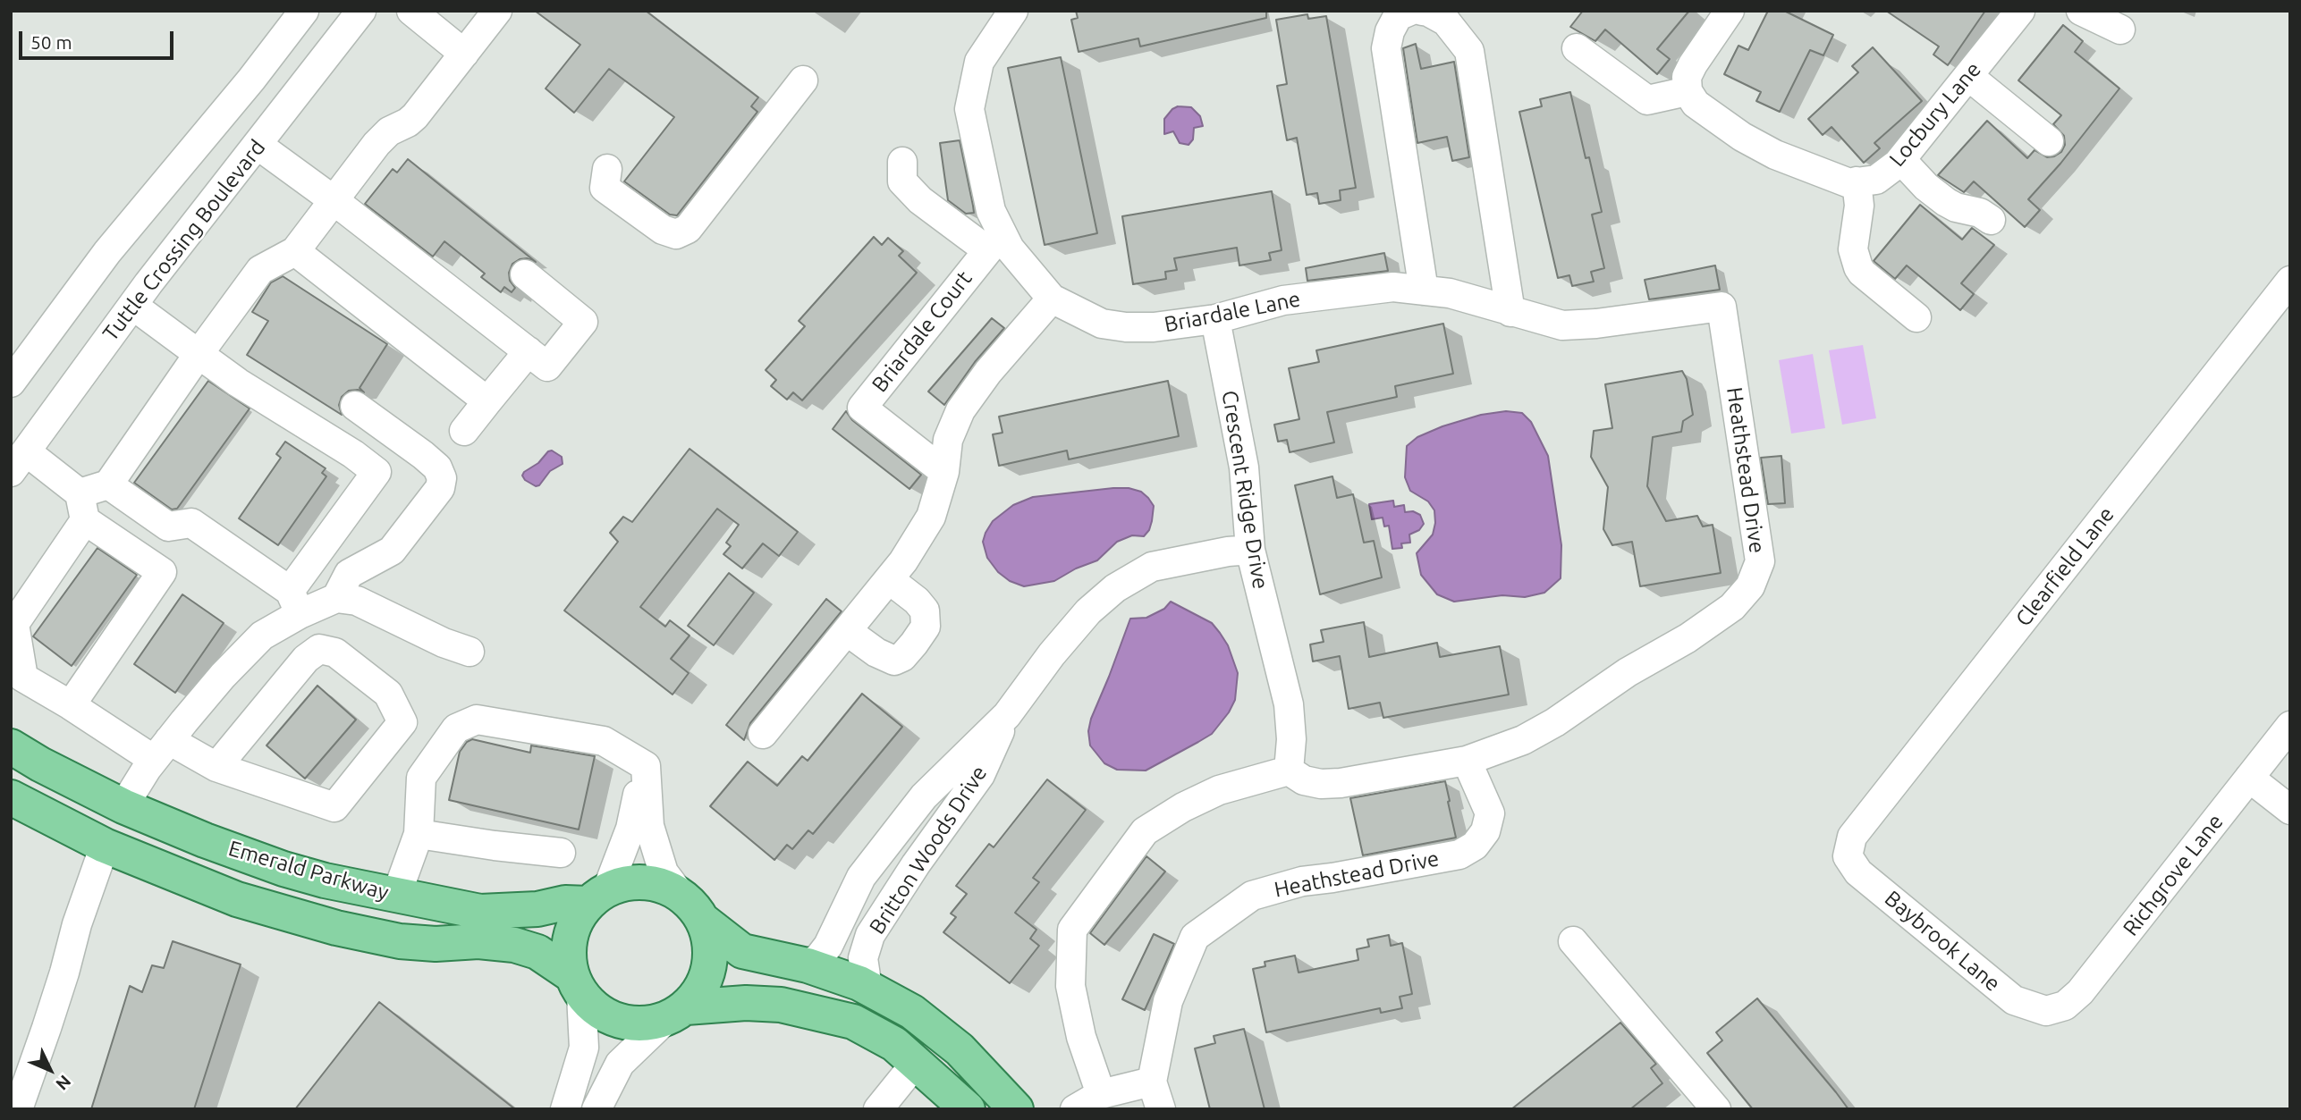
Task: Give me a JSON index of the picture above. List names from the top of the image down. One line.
{"streets":{"main road":["Emerald Parkway"],"street":["Locbury Lane","Tuttle Crossing Boulevard","Briardale Lane","Briardale Court","Heathstead Drive","Crescent Ridge Drive","Clearfield Lane","Britton Woods Drive","Richgrove Lane","Baybrook Lane"]},"crossings":[["Briardale Lane","Briardale Court"],["Briardale Lane","Heathstead Drive"],["Briardale Lane","Crescent Ridge Drive"],["Heathstead Drive","Crescent Ridge Drive"],["Crescent Ridge Drive","Britton Woods Drive"],["Clearfield Lane","Baybrook Lane"],["Richgrove Lane","Baybrook Lane"]],"scale_bar":"50 m","north":"bottom right"}
